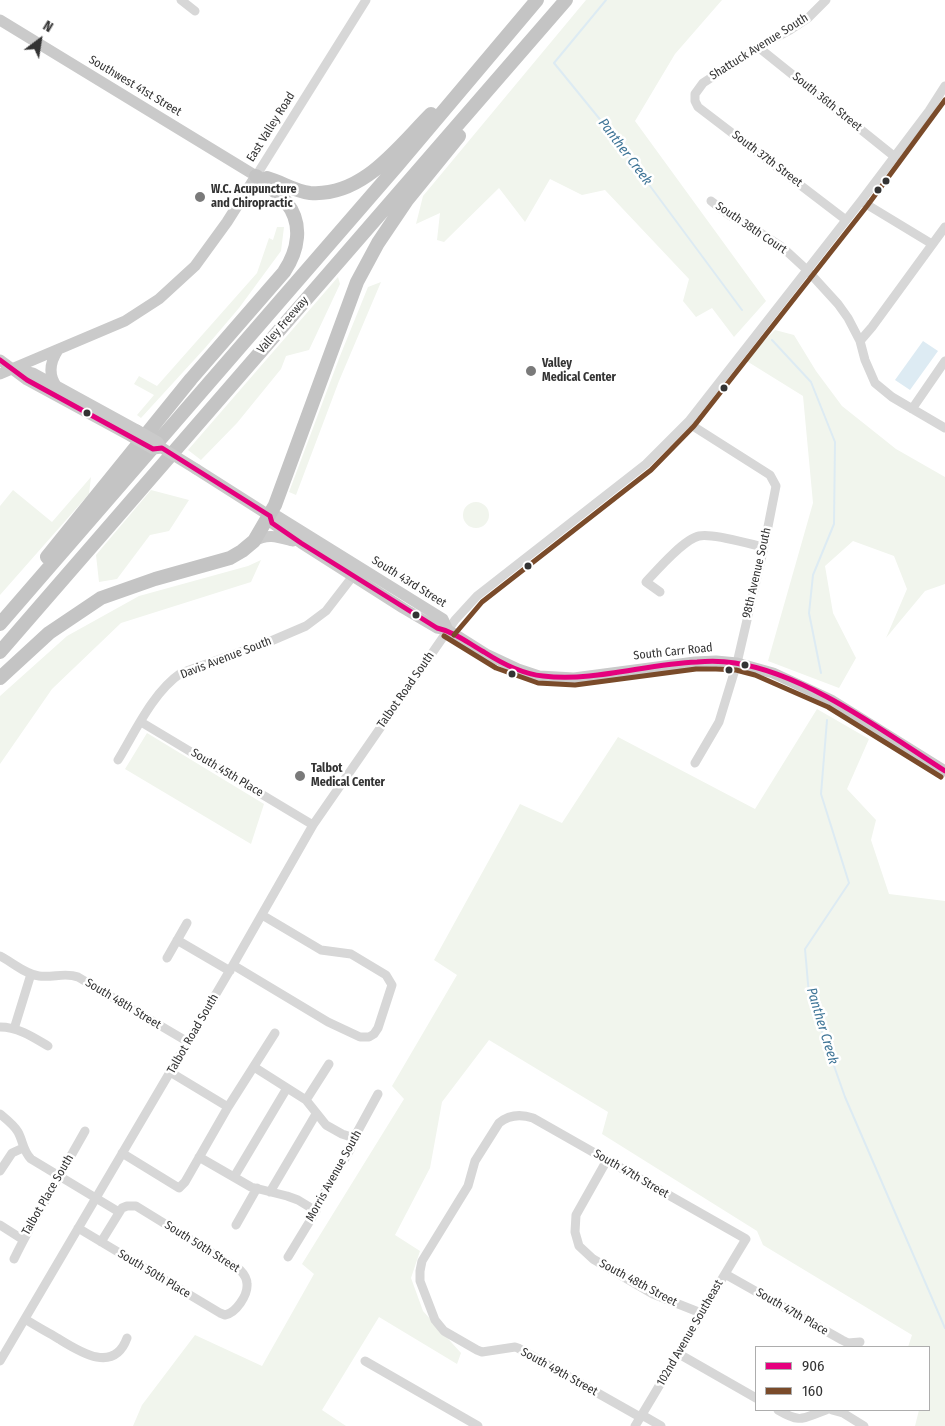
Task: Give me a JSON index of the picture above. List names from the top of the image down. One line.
{"streets":{"highway":["Valley Freeway"],"main road":["Southwest 41st Street","East Valley Road","South 43rd Street","South Carr Road"],"street":["Shattuck Avenue South","South 36th Street","South 37th Street","South 38th Court","98th Avenue South","Davis Avenue South","Talbot Road South","South 45th Place","South 48th Street","South 47th Street","Morris Avenue South","Talbot Place South","South 50th Street","South 50th Place","South 47th Place","102nd Avenue Southeast","South 49th Street"]},"crossings":[["Shattuck Avenue South","South 36th Street"],["Shattuck Avenue South","South 37th Street"],["Southwest 41st Street","East Valley Road"],["South 36th Street","Talbot Road South"],["East Valley Road","South 43rd Street"],["South 37th Street","Talbot Road South"],["South 38th Court","Talbot Road South"],["98th Avenue South","South Carr Road"],["98th Avenue South","Talbot Road South"],["South 43rd Street","South Carr Road"],["South 43rd Street","Davis Avenue South"],["South 43rd Street","Talbot Road South"],["South Carr Road","Talbot Road South"],["Davis Avenue South","South 45th Place"],["Talbot Road South","South 45th Place"],["Talbot Road South","South 48th Street"],["Talbot Road South","South 50th Place"],["South 48th Street","South 47th Street"],["South 48th Street","102nd Avenue Southeast"],["South 47th Street","102nd Avenue Southeast"],["South 47th Street","South 49th Street"],["South 50th Street","South 50th Place"],["South 47th Place","102nd Avenue Southeast"],["102nd Avenue Southeast","South 49th Street"]],"water":["Panther Creek"],"places":["W.C. Acupuncture and Chiropractic","Valley Medical Center","Talbot Medical Center"],"lines":["transit line 160","transit line 906"],"legend":["906","160"],"north":"top right"}
